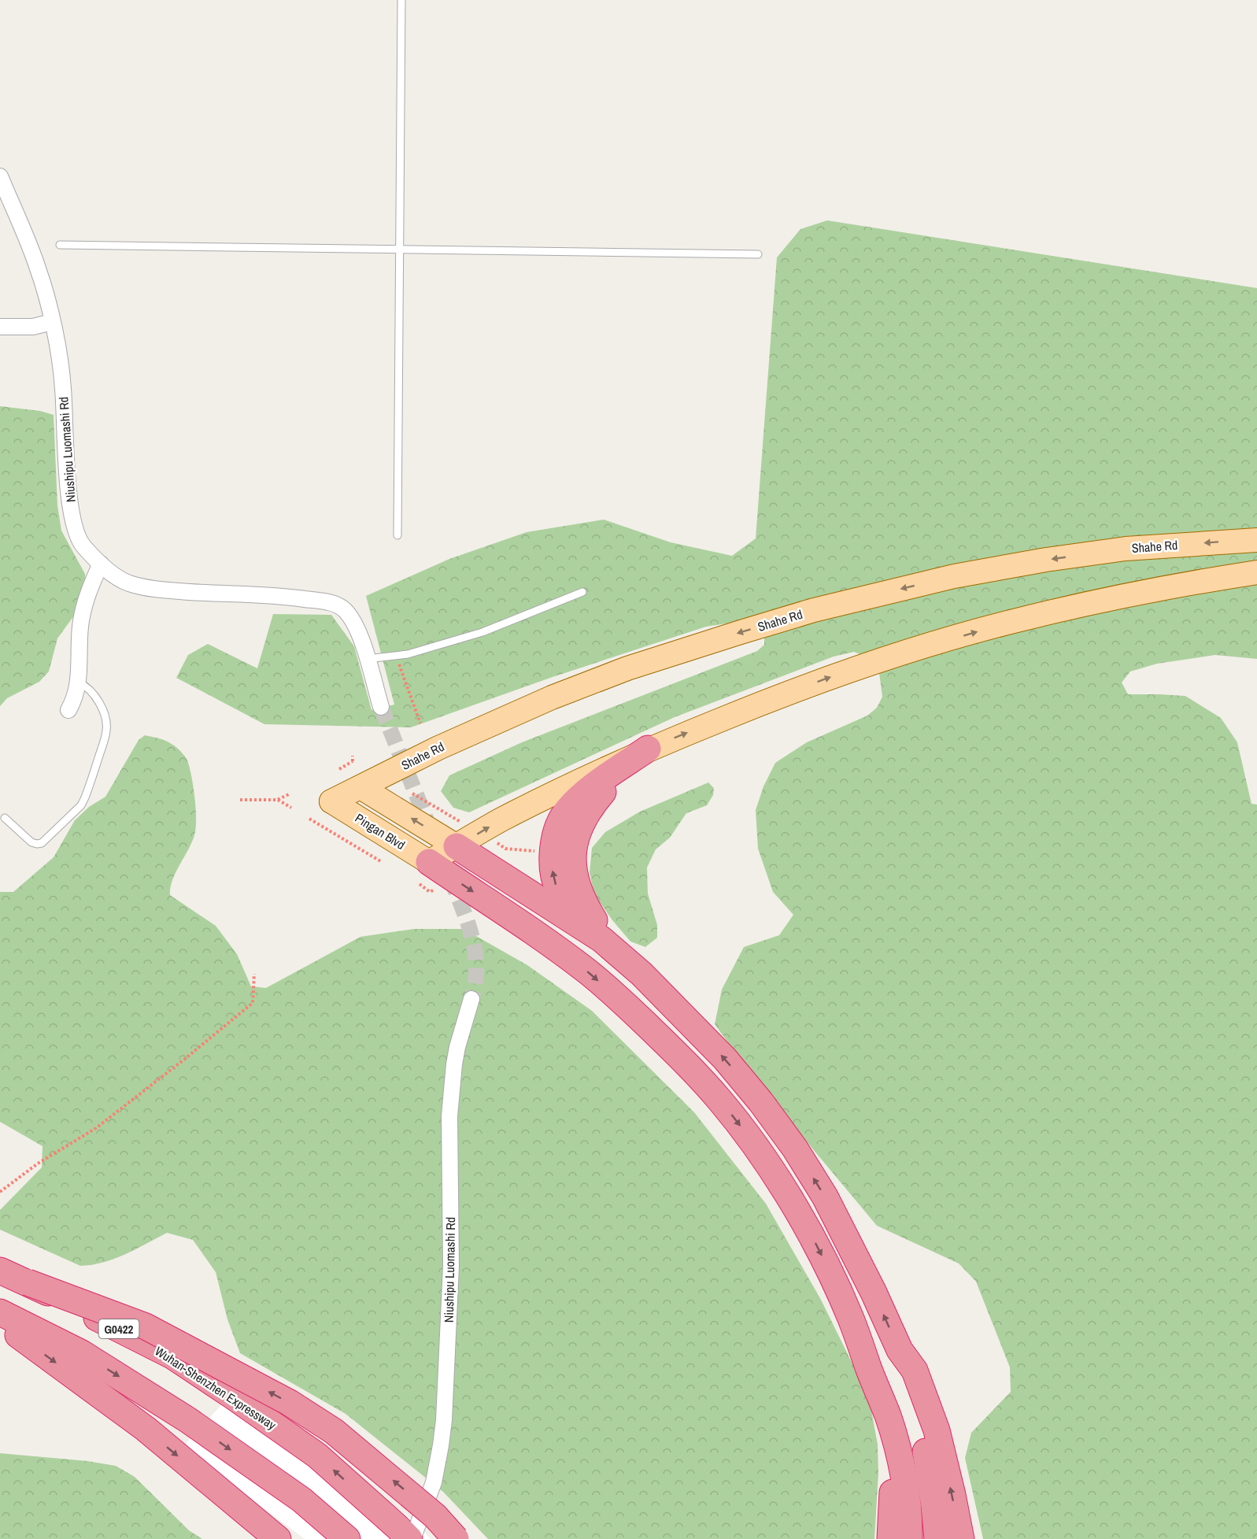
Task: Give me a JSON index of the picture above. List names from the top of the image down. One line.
{"streets":{"highway":["G0422","Wuhan-Shenzhen Expressway"],"main road":["Shahe Rd","Pingan Blvd"],"street":["Niushipu Luomashi Rd"]},"crossings":[["Niushipu Luomashi Rd","Wuhan-Shenzhen Expressway"],["Shahe Rd","Pingan Blvd"]]}
